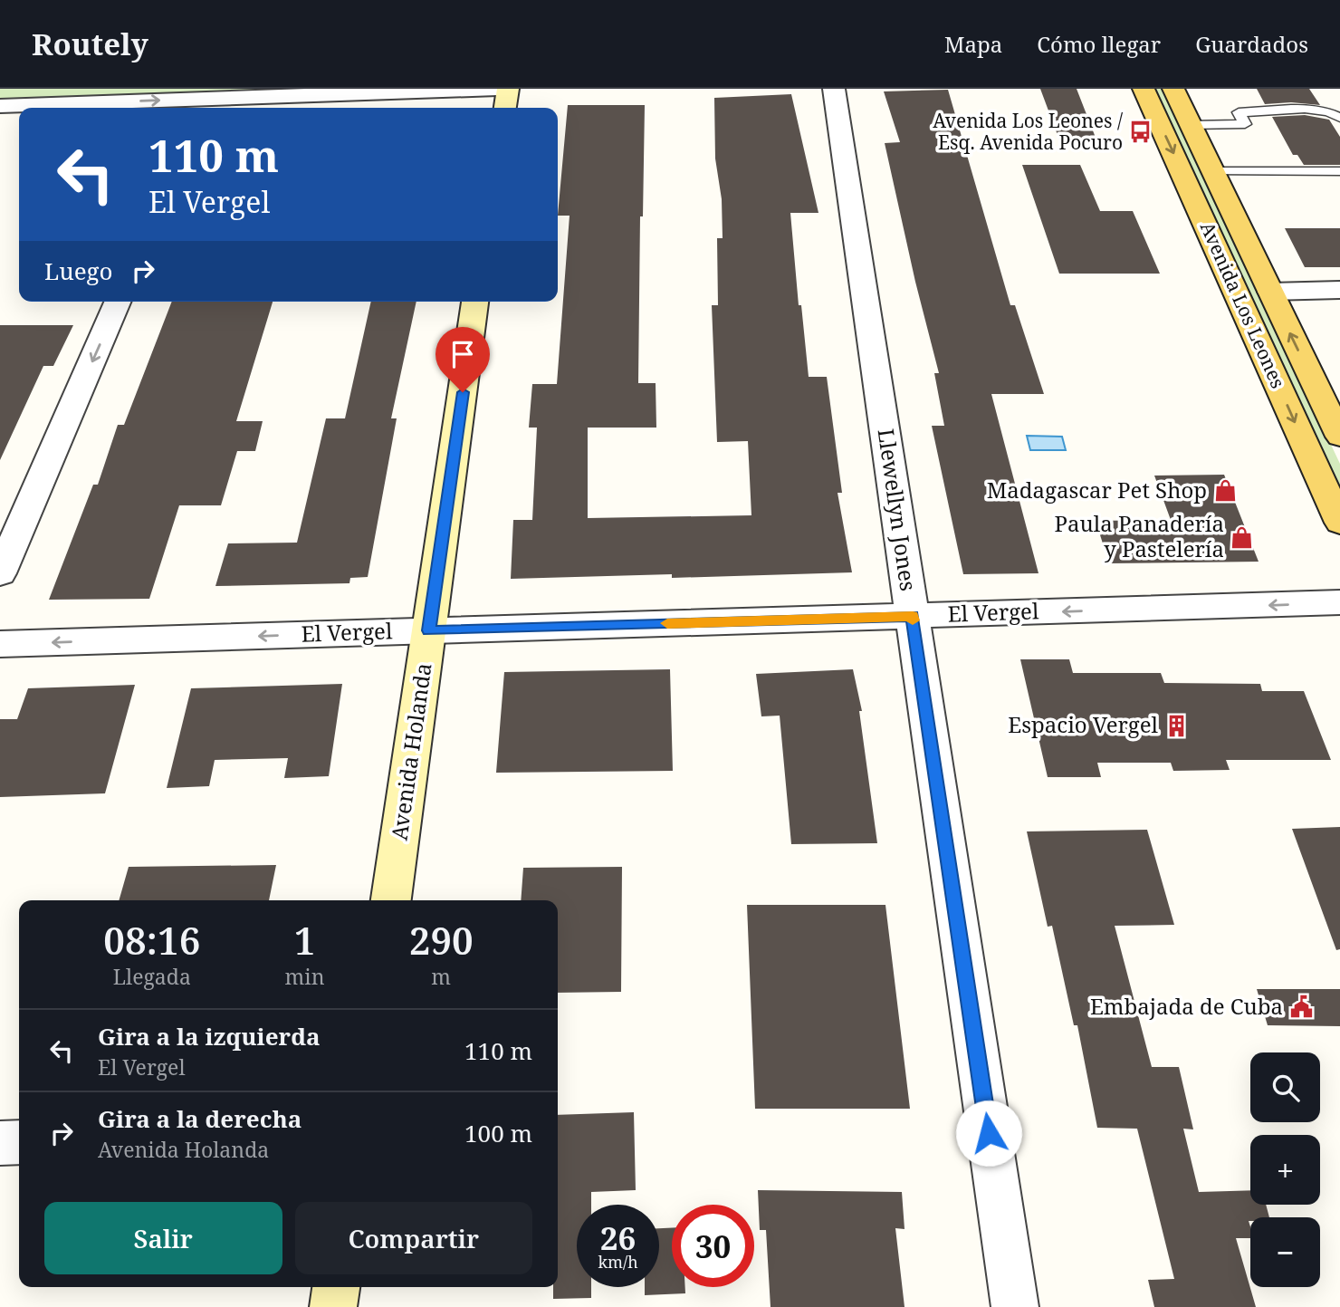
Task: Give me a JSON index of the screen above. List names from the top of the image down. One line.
{"streets":{"main road":["Avenida Los Leones"],"street":["Llewellyn Jones","El Vergel","Avenida Holanda"]},"crossings":[["Llewellyn Jones","El Vergel"],["El Vergel","Avenida Holanda"]],"one_way":["El Vergel"],"places":{"bus stop":["Avenida Los Leones / Esq. Avenida Pocuro"],"shop":["Madagascar Pet Shop","Paula Panadería y Pastelería"],"building":["Espacio Vergel"],"public building":["Embajada de Cuba"]},"page":{"header":"Routely","nav":["Mapa","Cómo llegar","Guardados"],"turn":["110 m","El Vergel"],"then":"Luego","eta":["08:16","Llegada","1","min","290","m"],"list":[{"name":"Gira a la izquierda","note":"El Vergel","value":"110 m"},{"name":"Gira a la derecha","note":"Avenida Holanda","value":"100 m"}],"map_buttons":["+","−"],"buttons":["Salir","Compartir"],"speed":"26 km/h","limit":"30"}}
